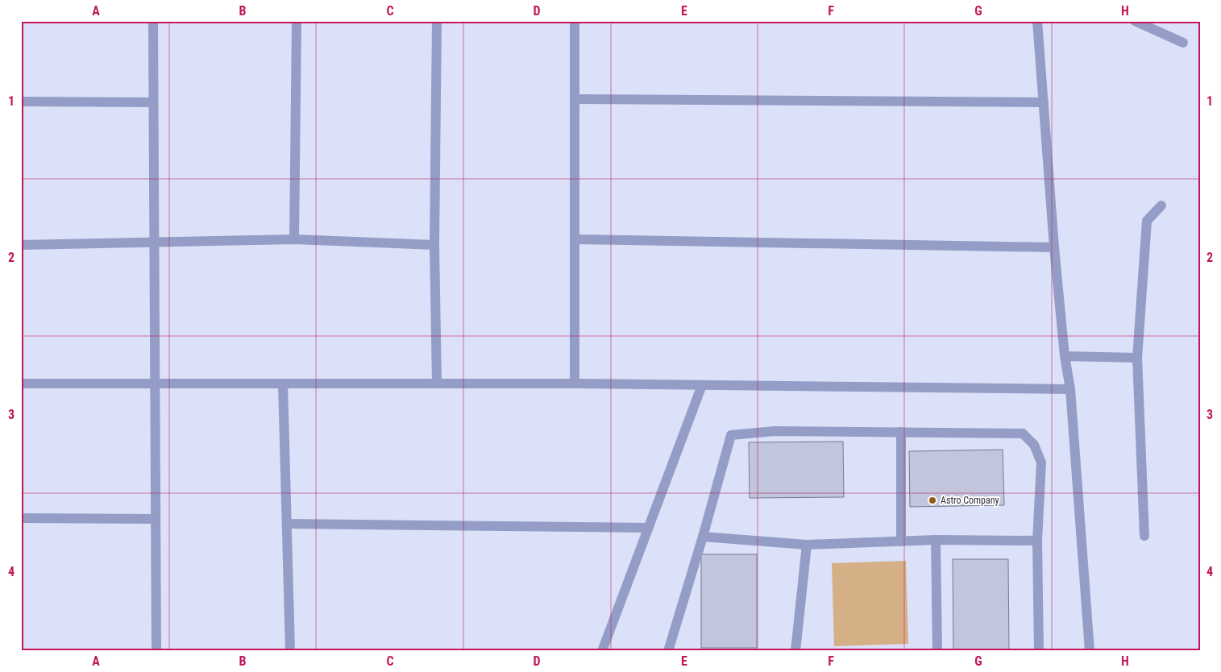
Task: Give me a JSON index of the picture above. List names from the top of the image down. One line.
{"places":["Astro Company"],"grid":{"columns":["A","B","C","D","E","F","G","H"],"rows":["1","2","3","4"]}}
